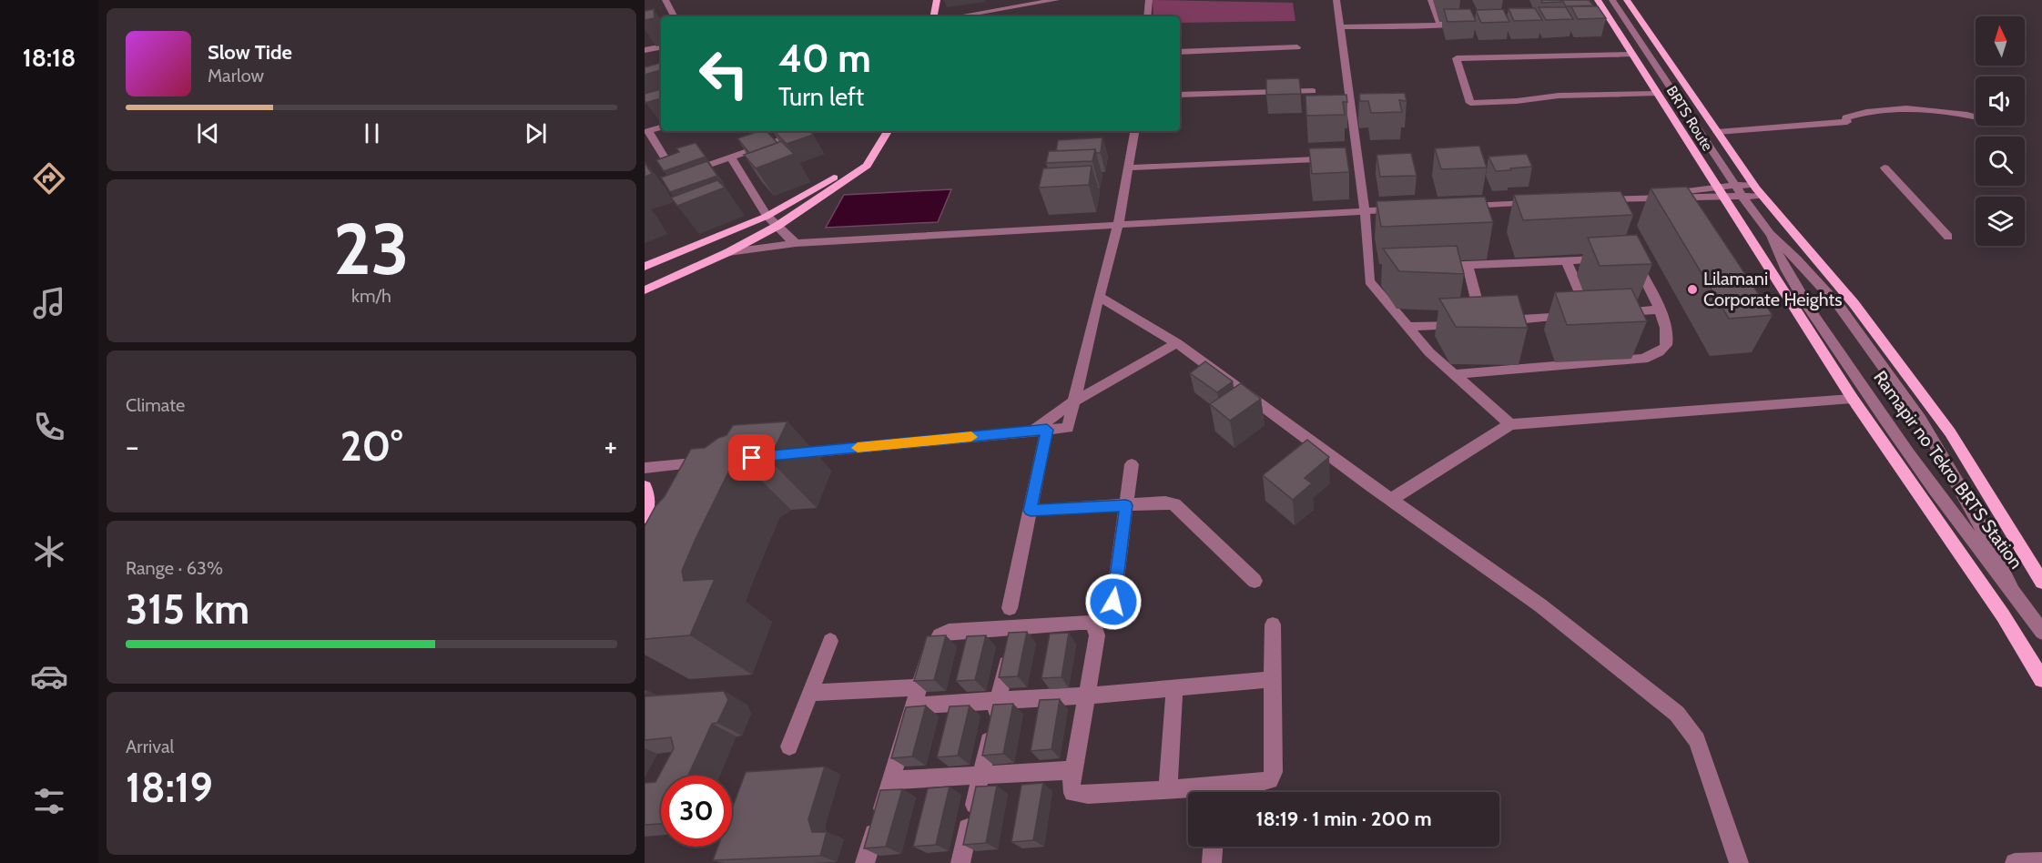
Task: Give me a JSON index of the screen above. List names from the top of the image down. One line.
{"streets":{"street":["BRTS Route","Ramapir no Tekro BRTS Station"]},"crossings":[["BRTS Route","Ramapir no Tekro BRTS Station"]],"places":["Lilamani Corporate Heights"],"north":"top","page":{"tabs":"18:18","turn":["40 m","Turn left"],"song":["Slow Tide","Marlow"],"tile":[["23","km/h"],"Climate",["Range · 63%","315 km"],["Arrival","18:19"]],"heat":["−","20°","+"],"limit":"30","trip":"18:19 · 1 min · 200 m"}}
